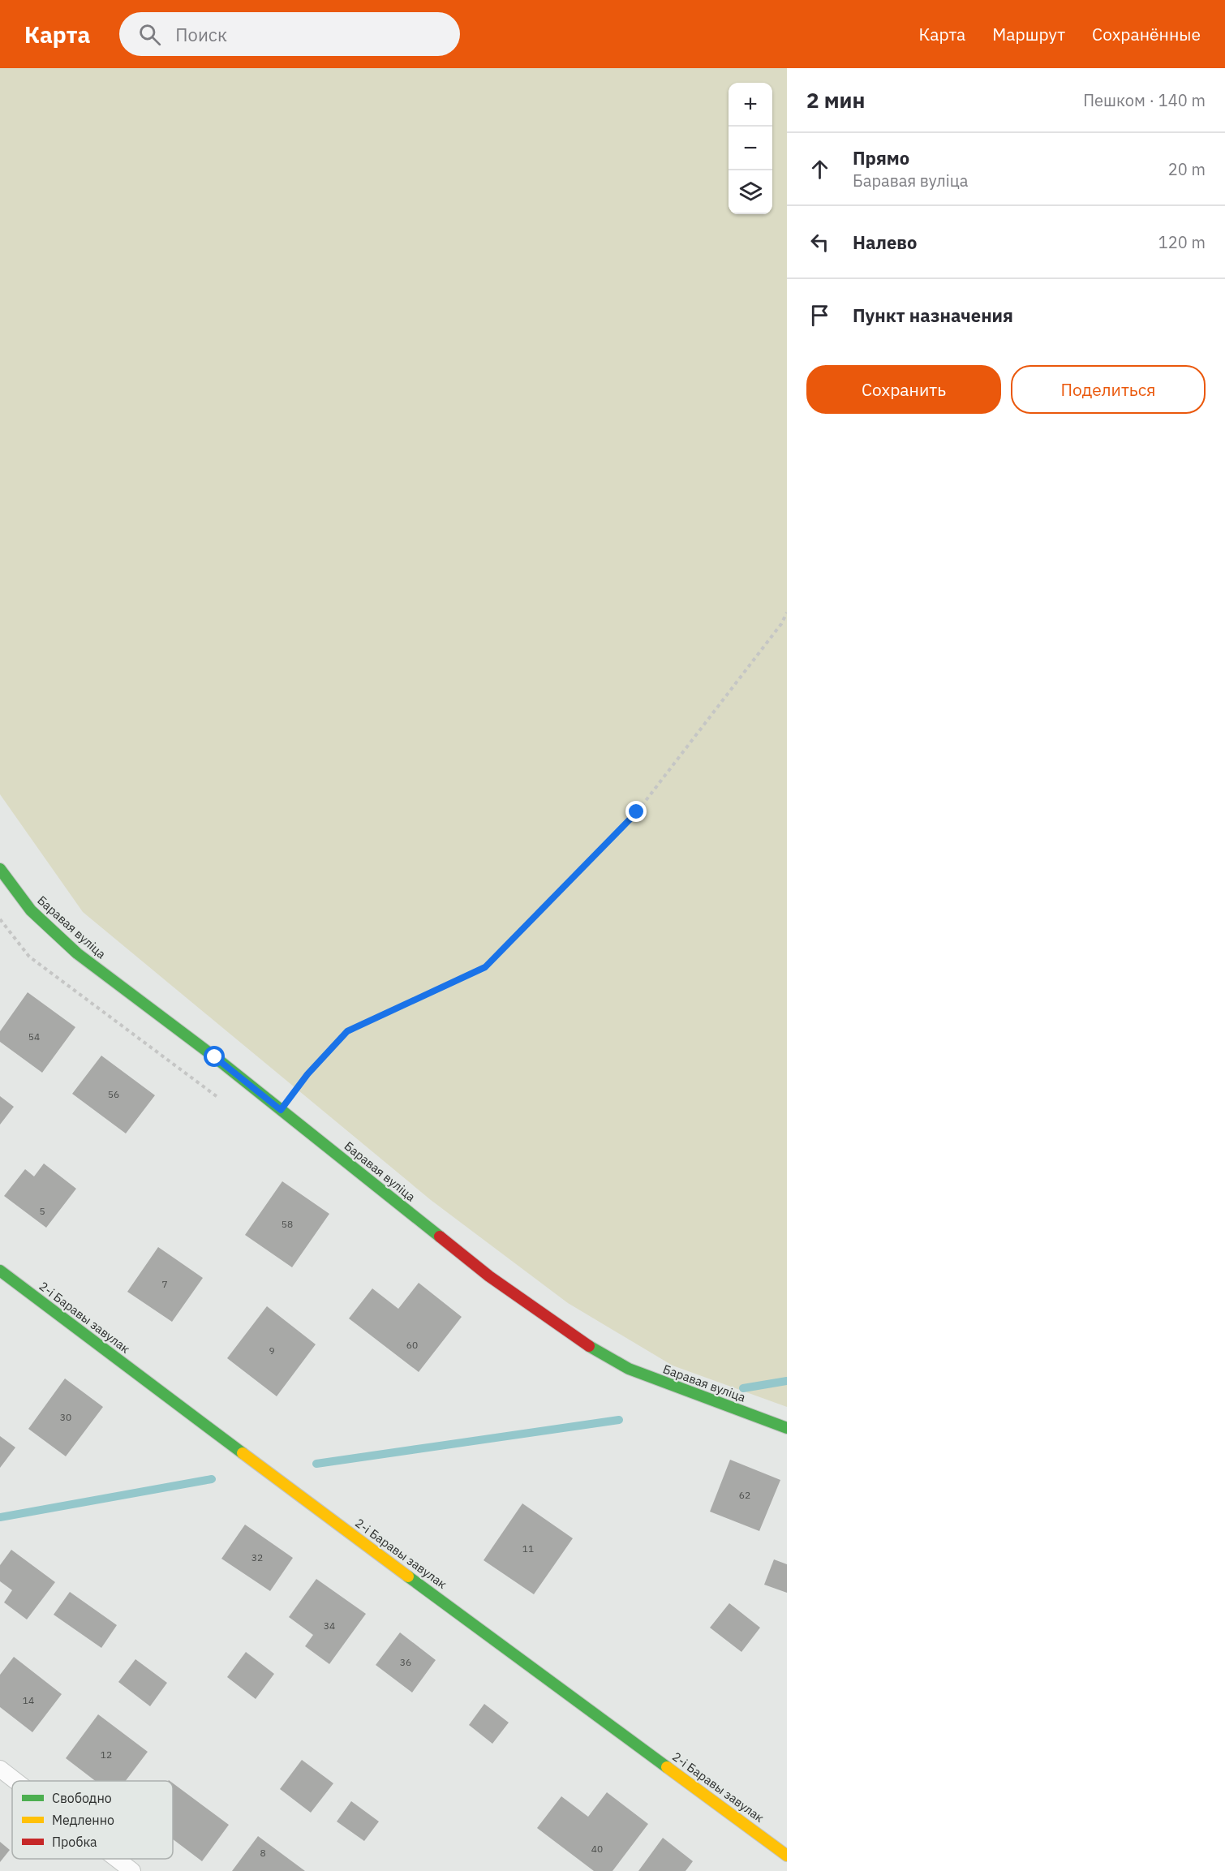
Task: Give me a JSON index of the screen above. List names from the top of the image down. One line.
{"streets":{"street":["Баравая вуліца","2-і Баравы завулак"]},"house_numbers":["54","56","5","58","7","60","9","30","62","11","32","34","36","14","12","40","8"],"legend":["Свободно","Медленно","Пробка"],"page":{"header":"Карта","search":"Поиск","nav":["Карта","Маршрут","Сохранённые"],"heading":["2 мин","Пешком · 140 m"],"map_buttons":["+","−"],"list":[["Прямо","Баравая вуліца","20 m"],["Налево","120 m"],"Пункт назначения"],"buttons":["Сохранить","Поделиться"]}}
